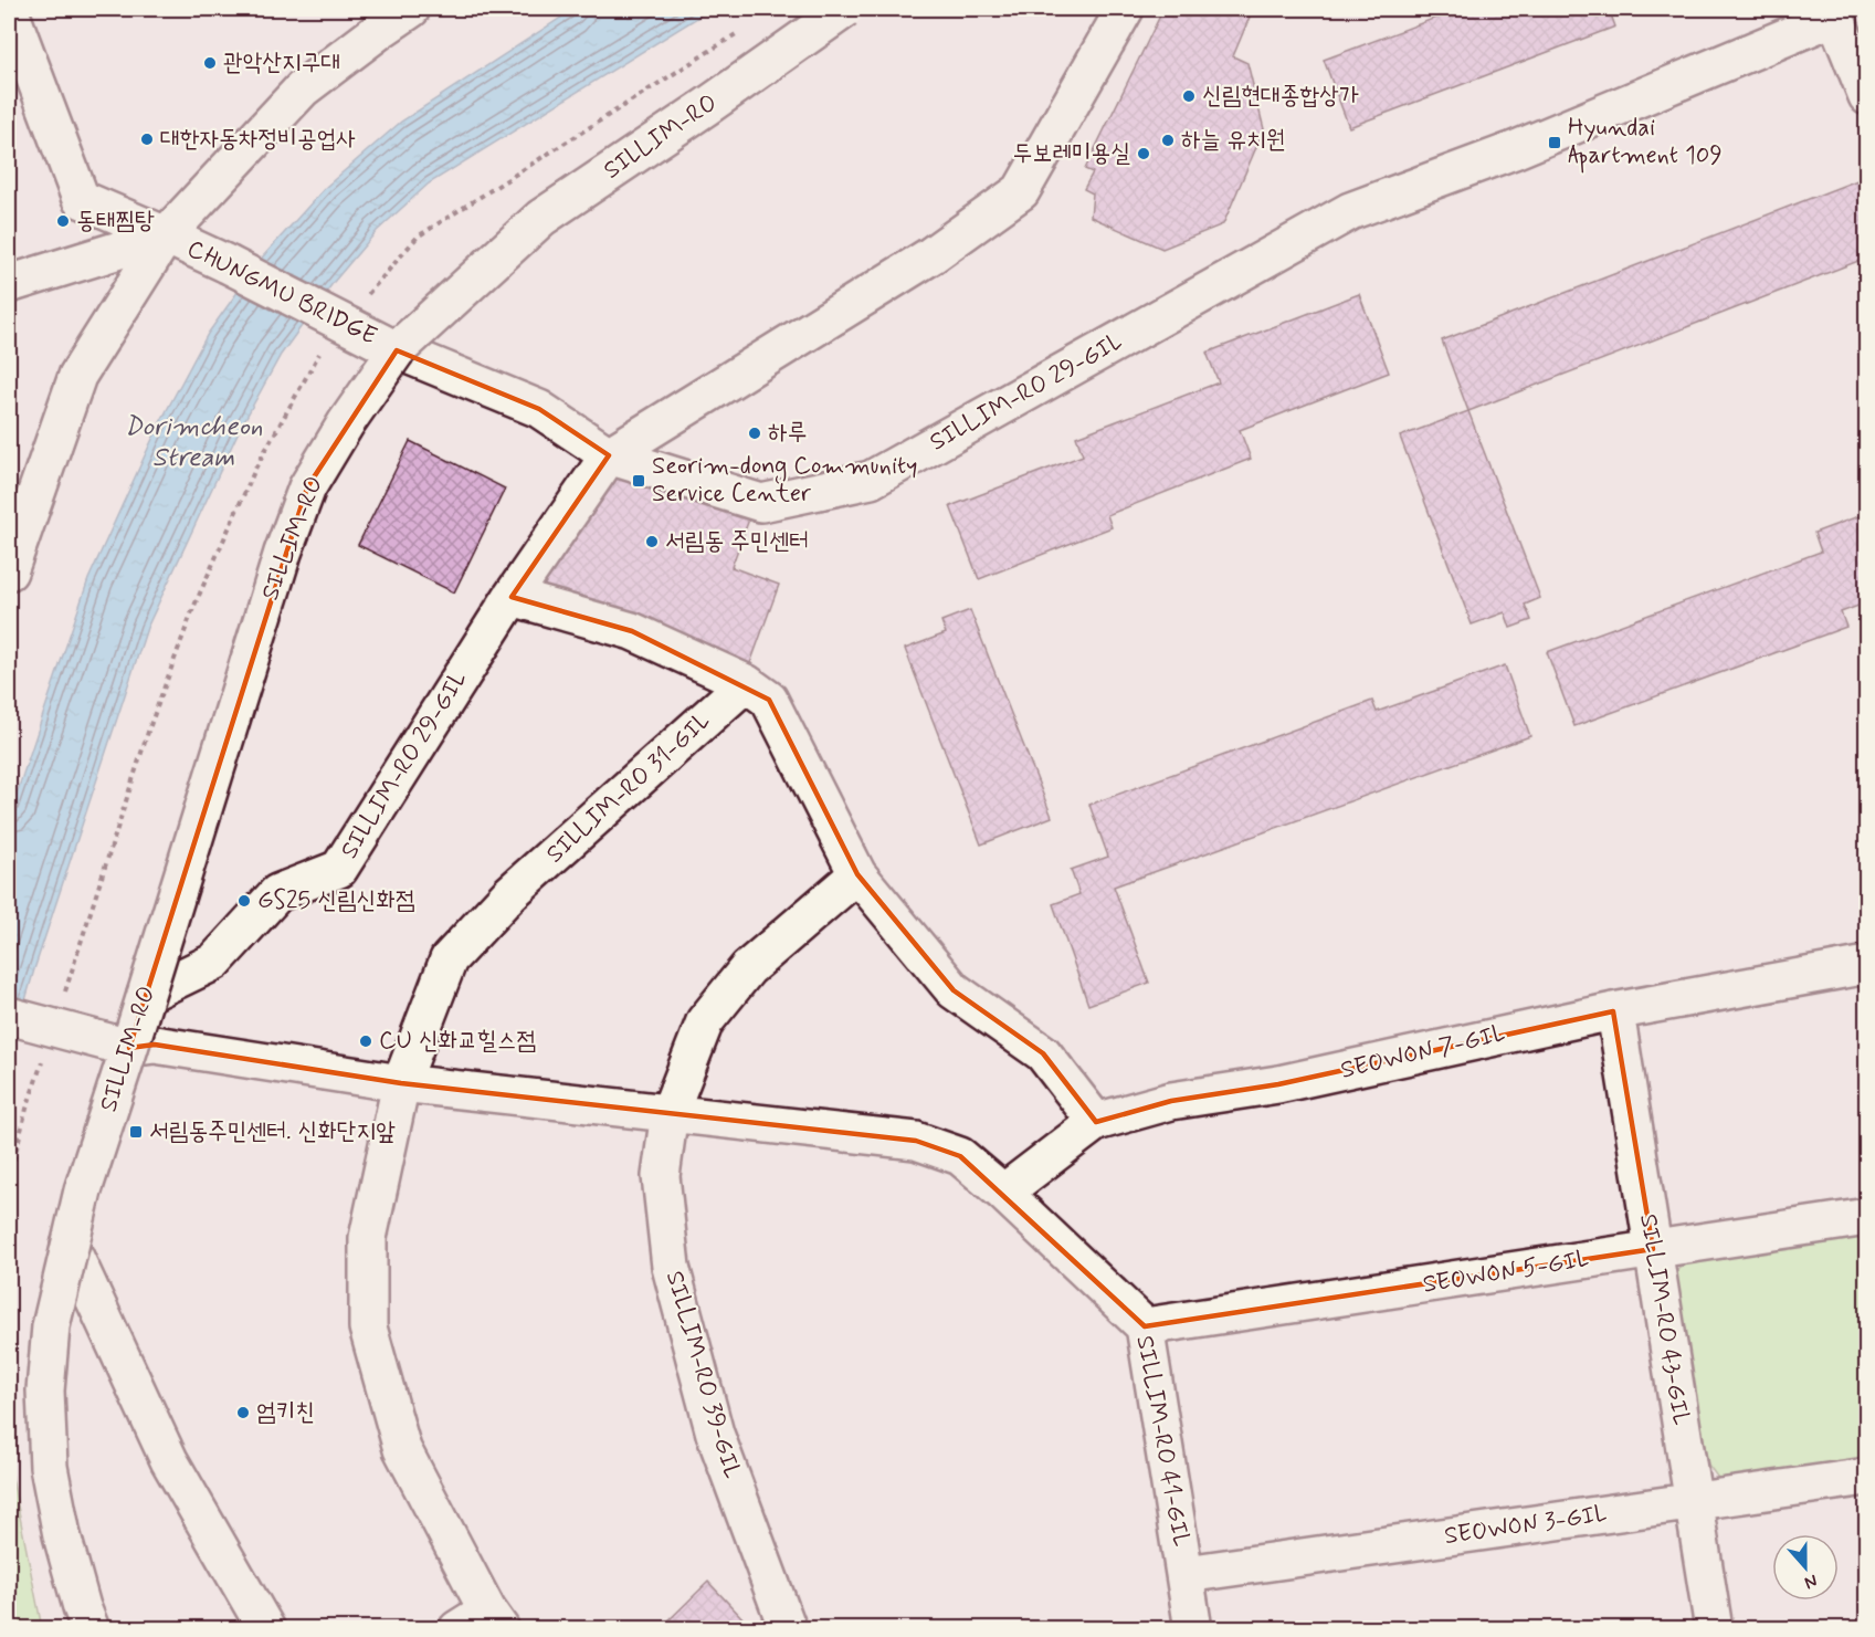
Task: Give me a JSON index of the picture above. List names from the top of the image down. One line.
{"streets":{"street":["SILLIM-RO","CHUNGMU BRIDGE","SILLIM-RO 29-GIL","SILLIM-RO 31-GIL","SEOWON 7-GIL","SEOWON 5-GIL","SILLIM-RO 43-GIL","SILLIM-RO 39-GIL","SILLIM-RO 41-GIL","SEOWON 3-GIL"]},"crossings":[["SILLIM-RO","CHUNGMU BRIDGE"],["SILLIM-RO","SILLIM-RO 29-GIL"],["CHUNGMU BRIDGE","SILLIM-RO 29-GIL"],["SEOWON 7-GIL","SILLIM-RO 43-GIL"],["SEOWON 7-GIL","SILLIM-RO 41-GIL"],["SEOWON 5-GIL","SILLIM-RO 43-GIL"],["SEOWON 5-GIL","SILLIM-RO 41-GIL"],["SILLIM-RO 43-GIL","SEOWON 3-GIL"],["SILLIM-RO 41-GIL","SEOWON 3-GIL"]],"water":["Dorimcheon Stream"],"places":{"other":["관악산지구대","신림현대종합상가","대한자동차정비공업사","하늘 유치원","두보레미용실","동태찜탕","하루","서림동 주민센터","GS25 신림신화점","CU 신화교힐스점","엄키친"],"transit":["Hyundai Apartment 109","Seorim-dong Community Service Center","서림동주민센터. 신화단지앞"]},"north":"bottom"}
